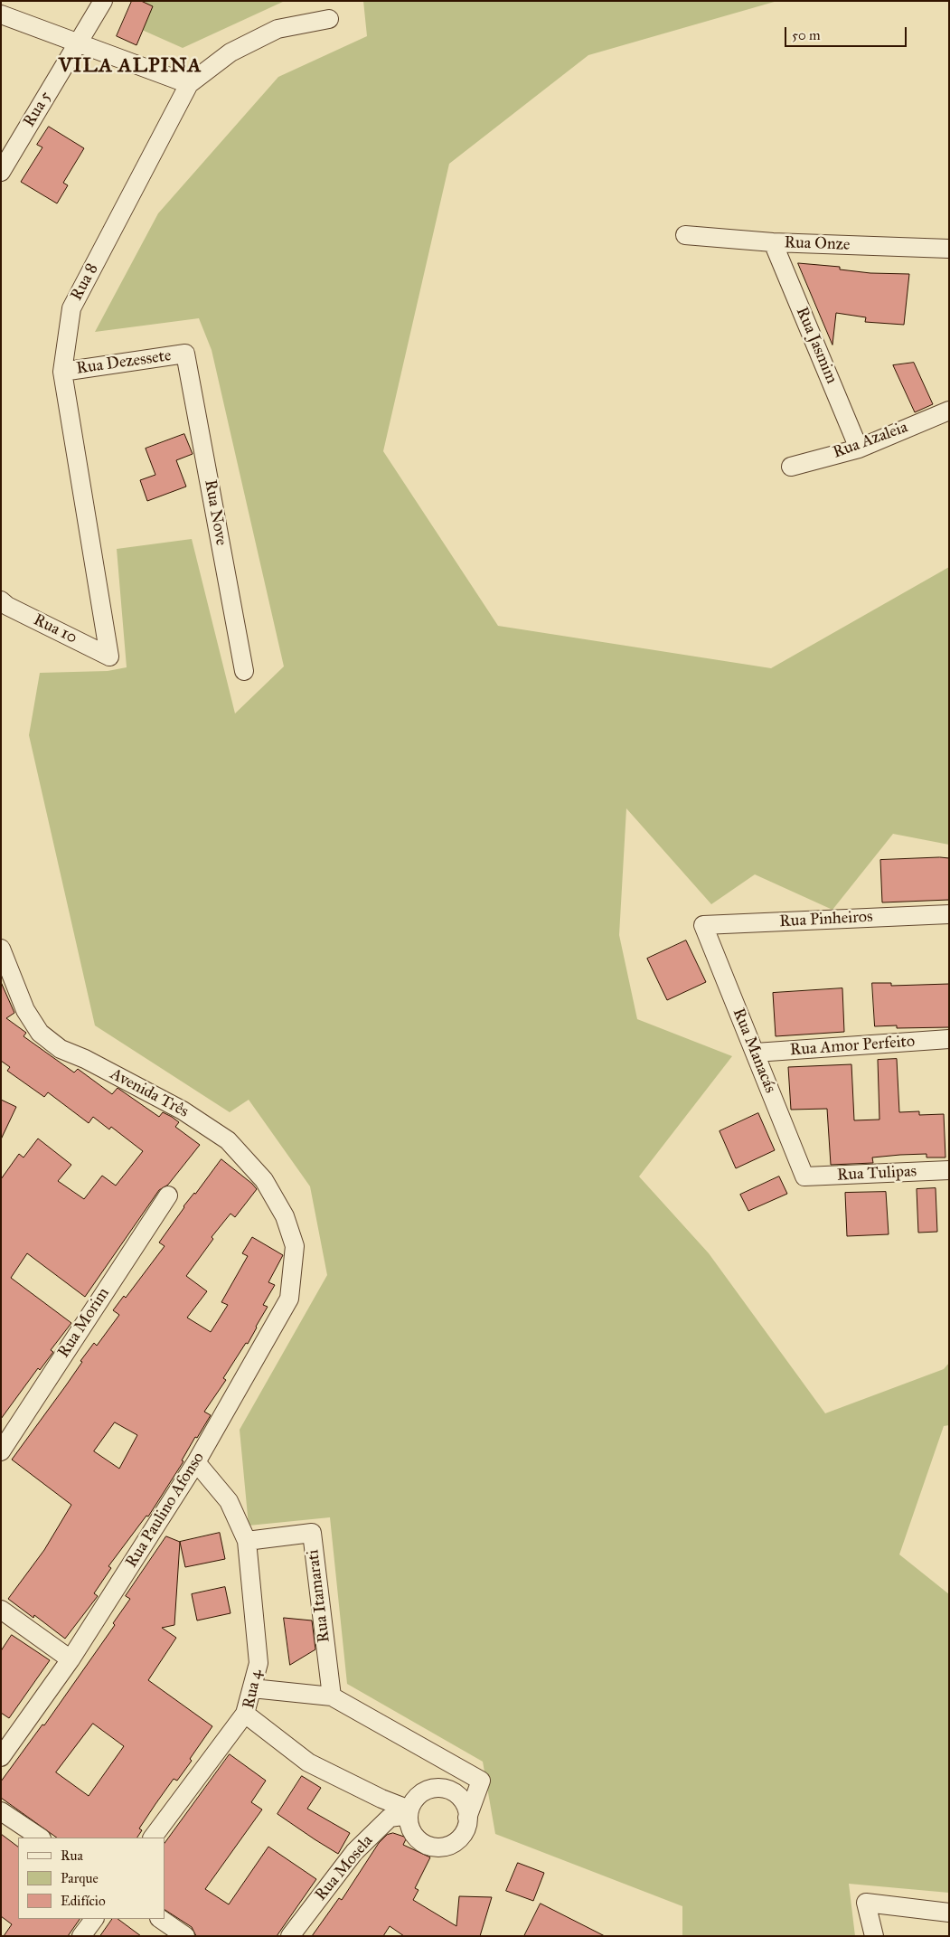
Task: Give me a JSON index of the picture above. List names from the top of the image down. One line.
{"streets":{"street":["Rua 5","Rua Onze","Rua 8","Rua Jasmim","Rua Dezessete","Rua Azaleia","Rua Nove","Rua 10","Rua Pinheiros","Rua Amor Perfeito","Rua Manacás","Avenida Três","Rua Tulipas","Rua Morim","Rua Paulino Afonso","Rua Itamarati","Rua 4","Rua Mosela"]},"crossings":[["Rua Onze","Rua Jasmim"],["Rua 8","Rua Dezessete"],["Rua 8","Rua 10"],["Rua Jasmim","Rua Azaleia"],["Rua Dezessete","Rua Nove"],["Rua Pinheiros","Rua Manacás"],["Rua Amor Perfeito","Rua Manacás"],["Rua Manacás","Rua Tulipas"],["Avenida Três","Rua Paulino Afonso"],["Rua Paulino Afonso","Rua 4"],["Rua Itamarati","Rua 4"],["Rua 4","Rua Mosela"]],"districts":["VILA ALPINA"],"legend":["Rua","Parque","Edifício"],"scale_bar":"50 m"}
